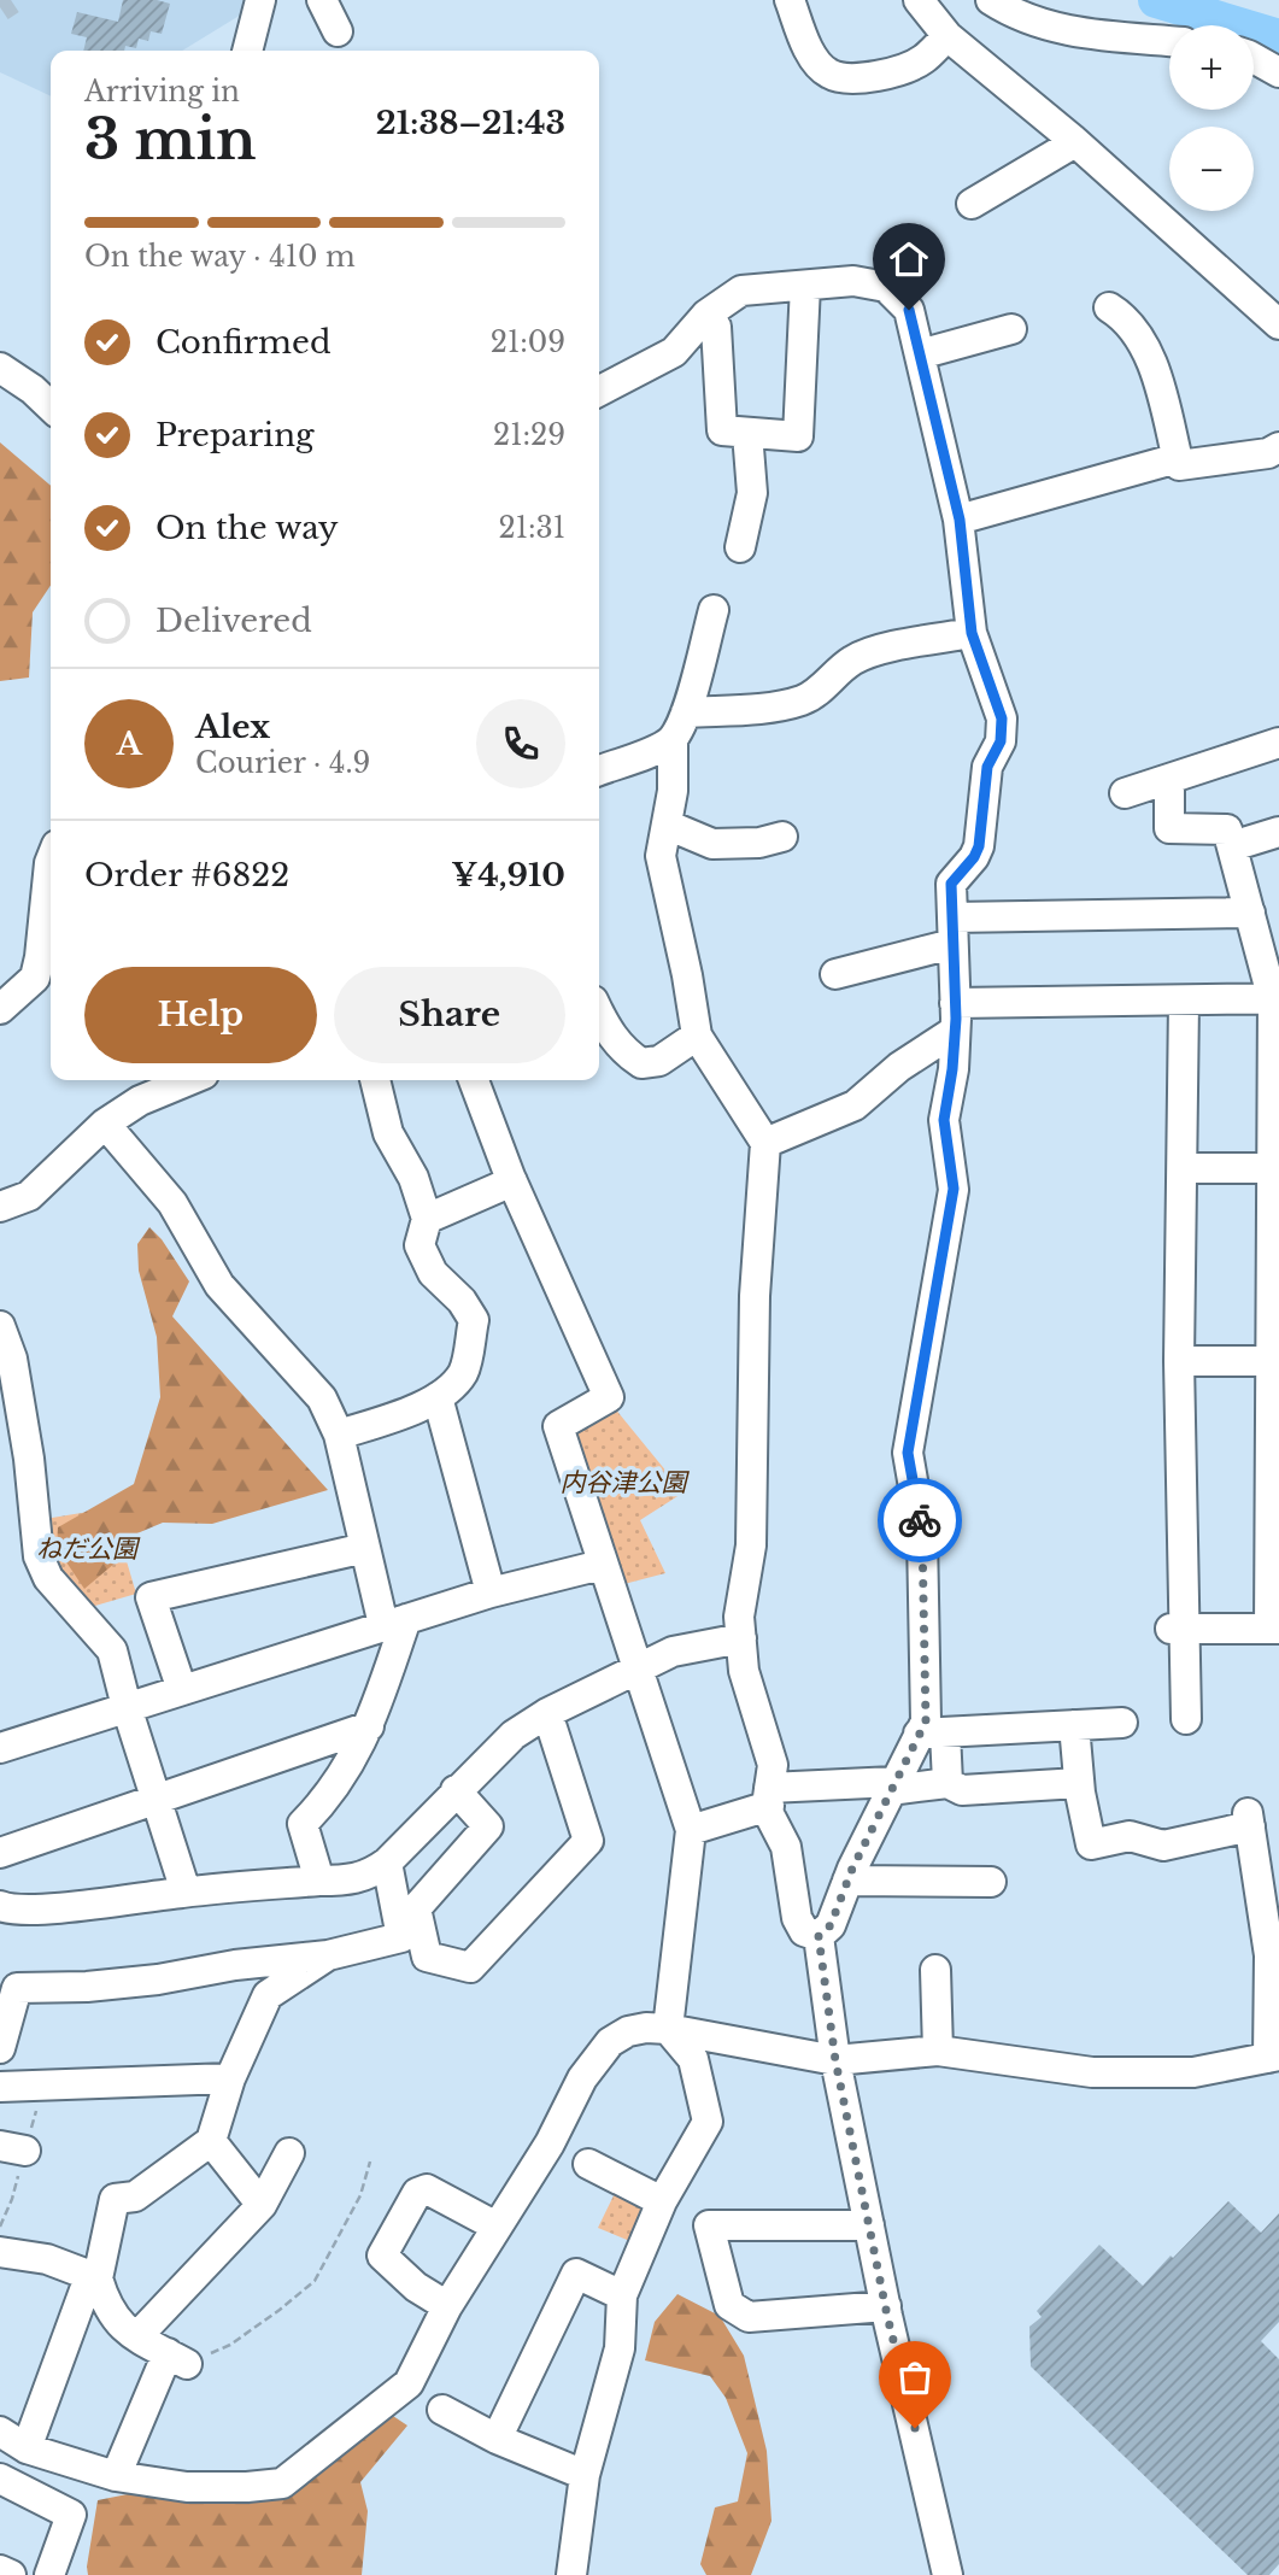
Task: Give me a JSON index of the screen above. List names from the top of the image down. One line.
{"parks":["内谷津公園","ねだ公園"],"page":{"map_buttons":["+","−"],"heading":["3 min","Arriving in","21:38–21:43"],"panel":["Alex","Courier · 4.9","Order #6822","¥4,910"],"bar":"On the way · 410 m","list":[["Confirmed","21:09"],["Preparing","21:29"],["On the way","21:31"],"Delivered"],"round":"A","buttons":["Help","Share"]}}
